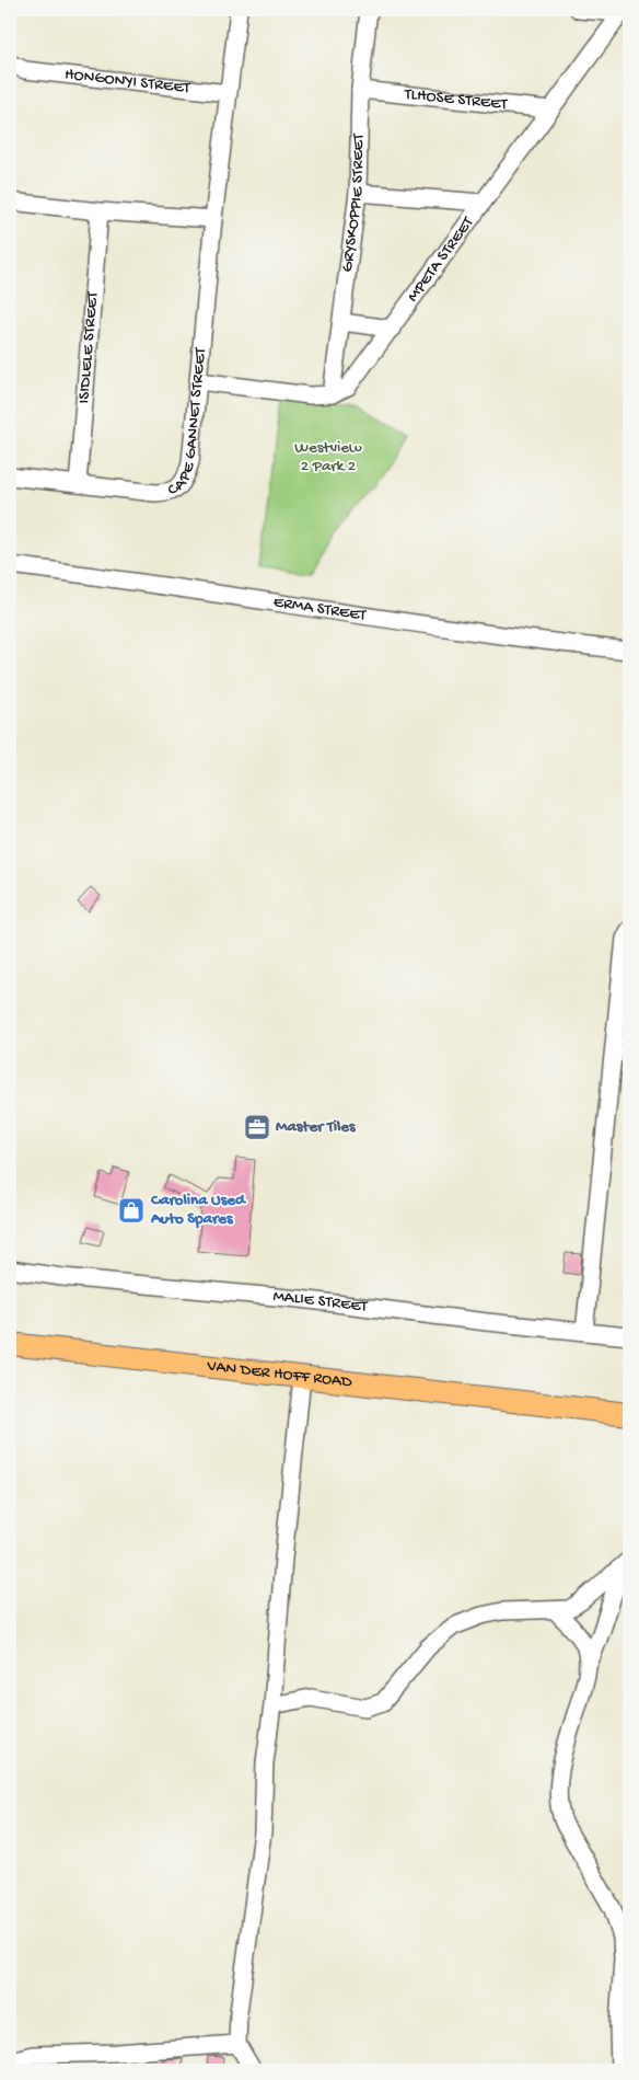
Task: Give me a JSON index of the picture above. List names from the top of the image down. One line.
{"streets":{"main road":["VAN DER HOFF ROAD"],"street":["HONGONYI STREET","TLHOSE STREET","GRYSKOPPIE STREET","MPETA STREET","ISIDLELE STREET","CAPE GANNET STREET","ERMA STREET","MALIE STREET"]},"crossings":[["HONGONYI STREET","CAPE GANNET STREET"],["TLHOSE STREET","GRYSKOPPIE STREET"],["TLHOSE STREET","MPETA STREET"],["GRYSKOPPIE STREET","MPETA STREET"],["ISIDLELE STREET","CAPE GANNET STREET"]],"parks":["Westview 2 Park 2"],"places":{"office":["Master Tiles"],"shop":["Carolina Used Auto Spares"]}}
